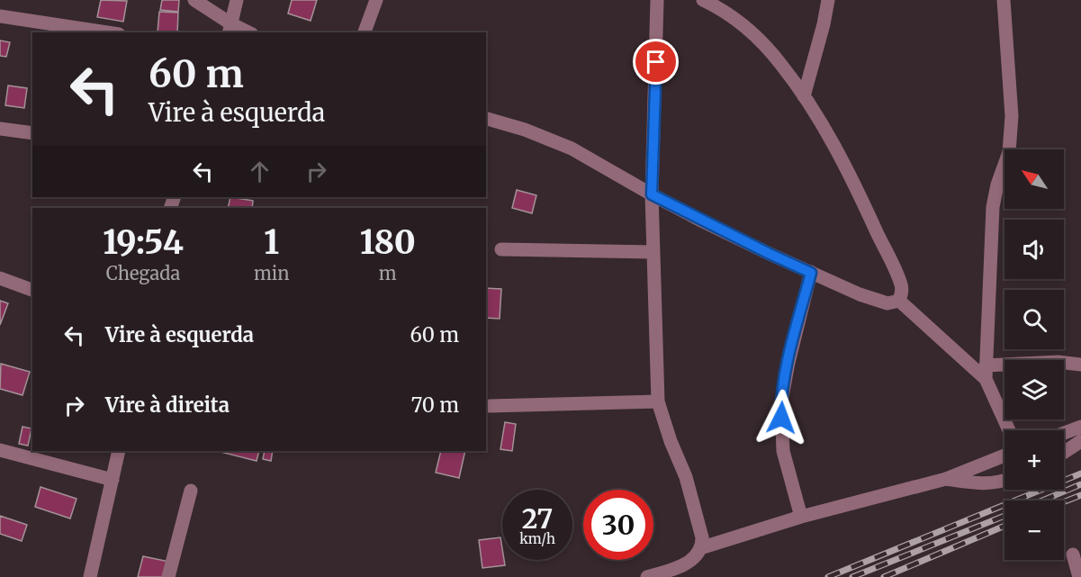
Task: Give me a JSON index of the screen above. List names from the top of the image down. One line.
{"north":"top left","page":{"turn":["60 m","Vire à esquerda"],"map_buttons":["+","−"],"eta":["19:54","Chegada","1","min","180","m"],"list":[{"name":"Vire à esquerda","value":"60 m"},{"name":"Vire à direita","value":"70 m"}],"speed":"27 km/h","limit":"30"}}
